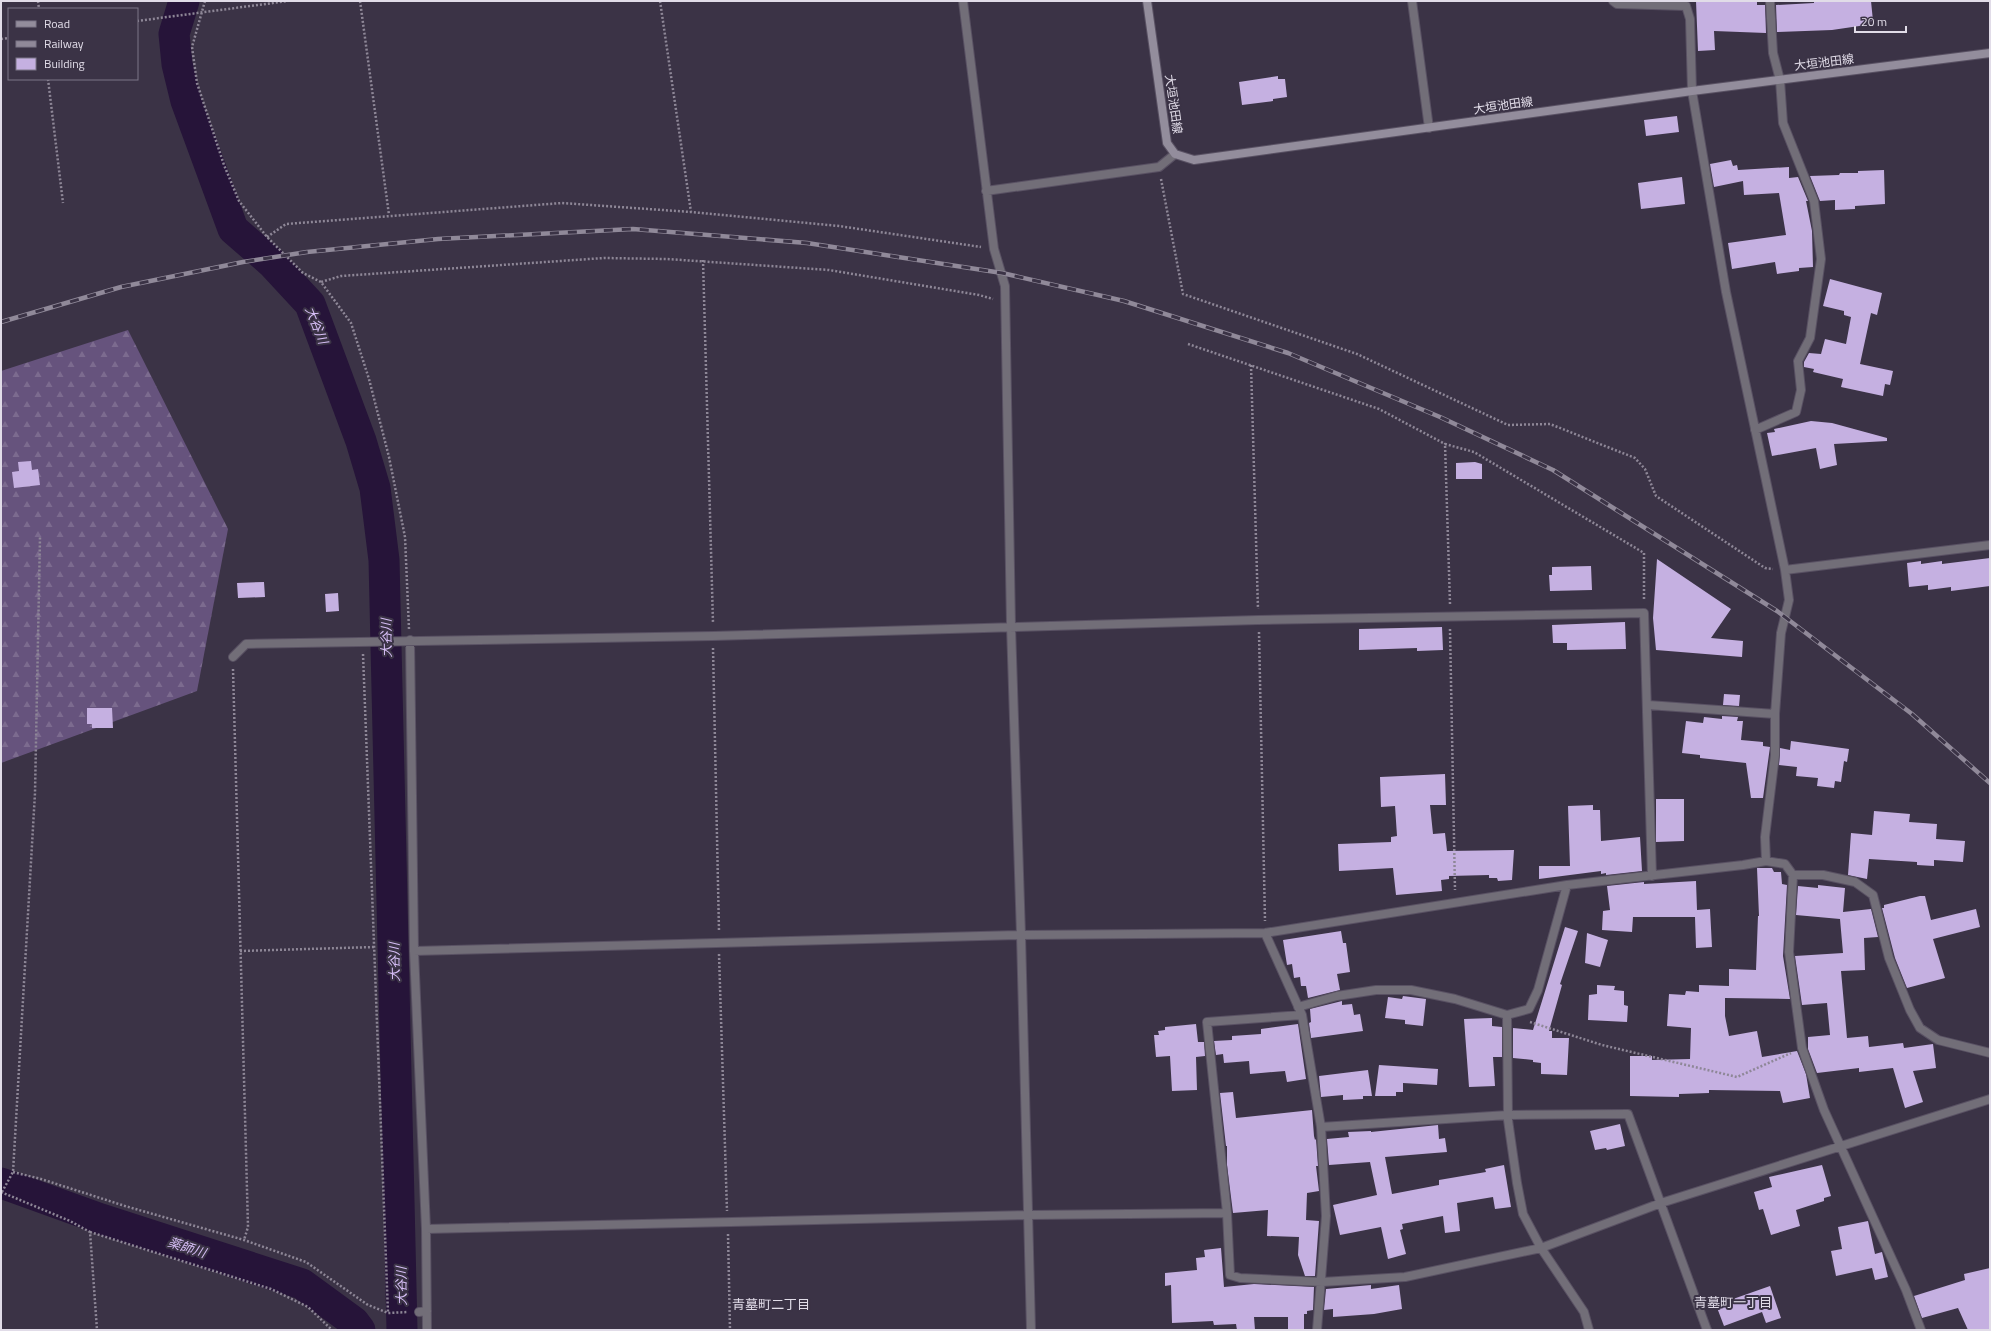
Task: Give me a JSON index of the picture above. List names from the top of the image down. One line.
{"streets":{"main road":["大垣池田線"]},"districts":["青墓町一丁目","青墓町二丁目"],"water":["大谷川","薬師川"],"legend":["Road","Railway","Building"],"scale_bar":"20 m"}
